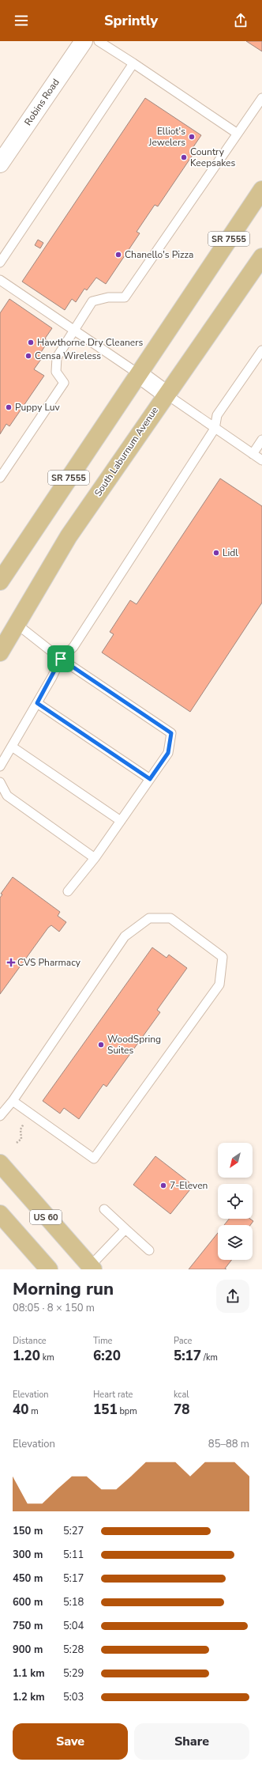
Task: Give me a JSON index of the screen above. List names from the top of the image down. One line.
{"streets":{"main road":["SR 7555","South Laburnum Avenue","US 60"],"street":["Robins Road"]},"places":{"other":["Elliot's Jewelers","Country Keepsakes","Chanello's Pizza","Hawthorne Dry Cleaners","Censa Wireless","Puppy Luv","Lidl","WoodSpring Suites","7-Eleven"],"health":["CVS Pharmacy"]},"north":"bottom left","page":{"header":"Sprintly","heading":["Morning run","08:05 · 8 × 150 m"],"stats":[["Distance","1.20 km"],["Time","6:20"],["Pace","5:17 /km"],["Elevation","40 m"],["Heart rate","151 bpm"],["kcal","78"]],"chart":["Elevation","85–88 m"],"list":[{"name":"150 m","note":"5:27"},{"name":"300 m","note":"5:11"},{"name":"450 m","note":"5:17"},{"name":"600 m","note":"5:18"},{"name":"750 m","note":"5:04"},{"name":"900 m","note":"5:28"},{"name":"1.1 km","note":"5:29"},{"name":"1.2 km","note":"5:03"}],"buttons":["Save","Share"]}}
